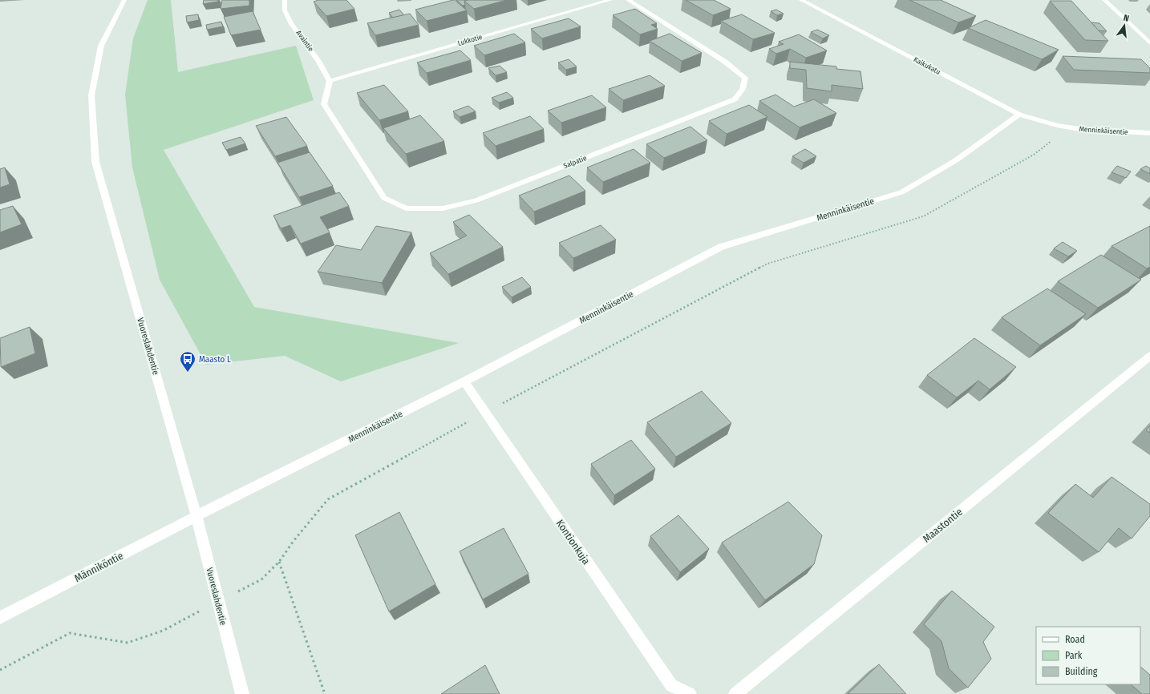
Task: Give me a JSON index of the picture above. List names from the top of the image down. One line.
{"streets":{"street":["Lukkotie","Avaintie","Kaikukatu","Menninkäisentie","Salpatie","Vuoreslahdentie","Maastontie","Kontionkuja","Männiköntie"]},"crossings":[["Lukkotie","Avaintie"],["Lukkotie","Salpatie"],["Avaintie","Salpatie"],["Kaikukatu","Menninkäisentie"],["Menninkäisentie","Vuoreslahdentie"],["Menninkäisentie","Kontionkuja"],["Menninkäisentie","Männiköntie"],["Vuoreslahdentie","Männiköntie"]],"places":{"bus stop":["Maasto L"]},"legend":["Road","Park","Building"],"north":"top"}
